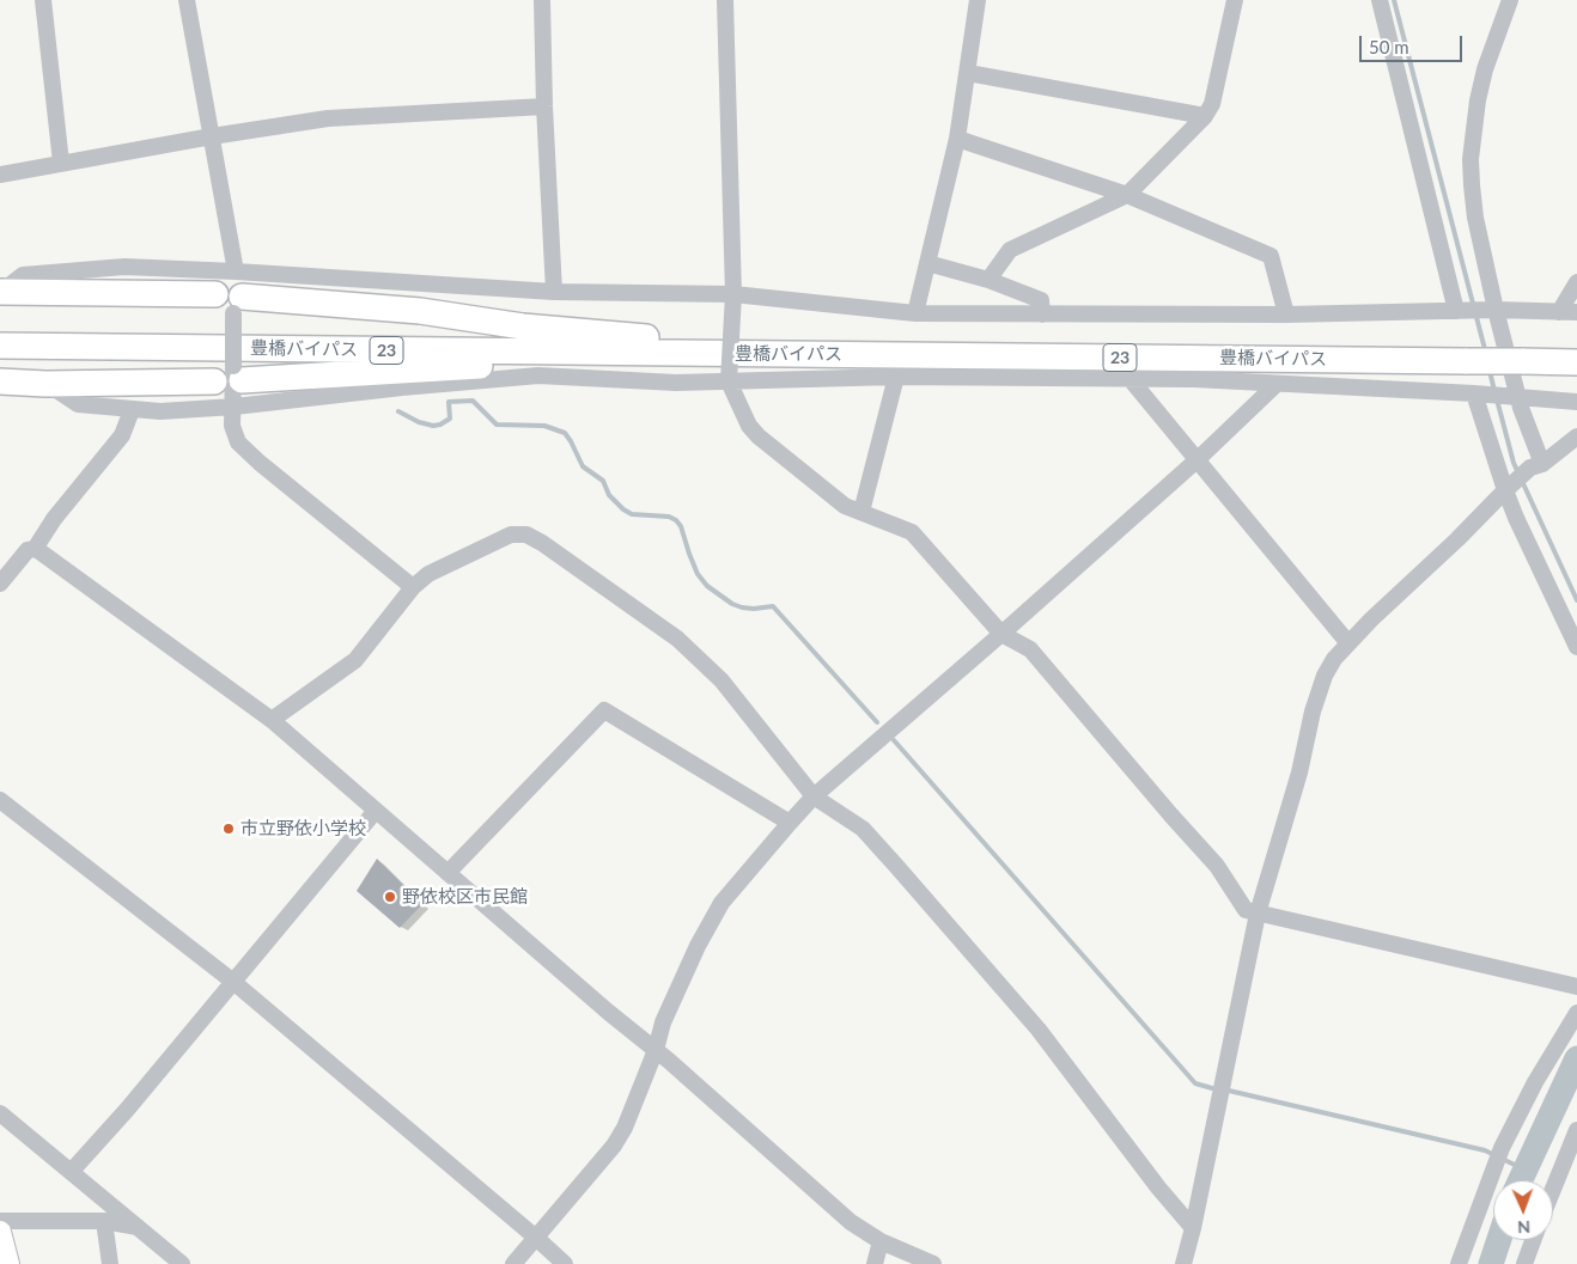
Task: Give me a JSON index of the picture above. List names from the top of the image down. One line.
{"streets":{"highway":["豊橋バイパス","23"]},"crossings":[["豊橋バイパス","23"]],"places":["市立野依小学校","野依校区市民館"],"scale_bar":"50 m","north":"bottom"}
